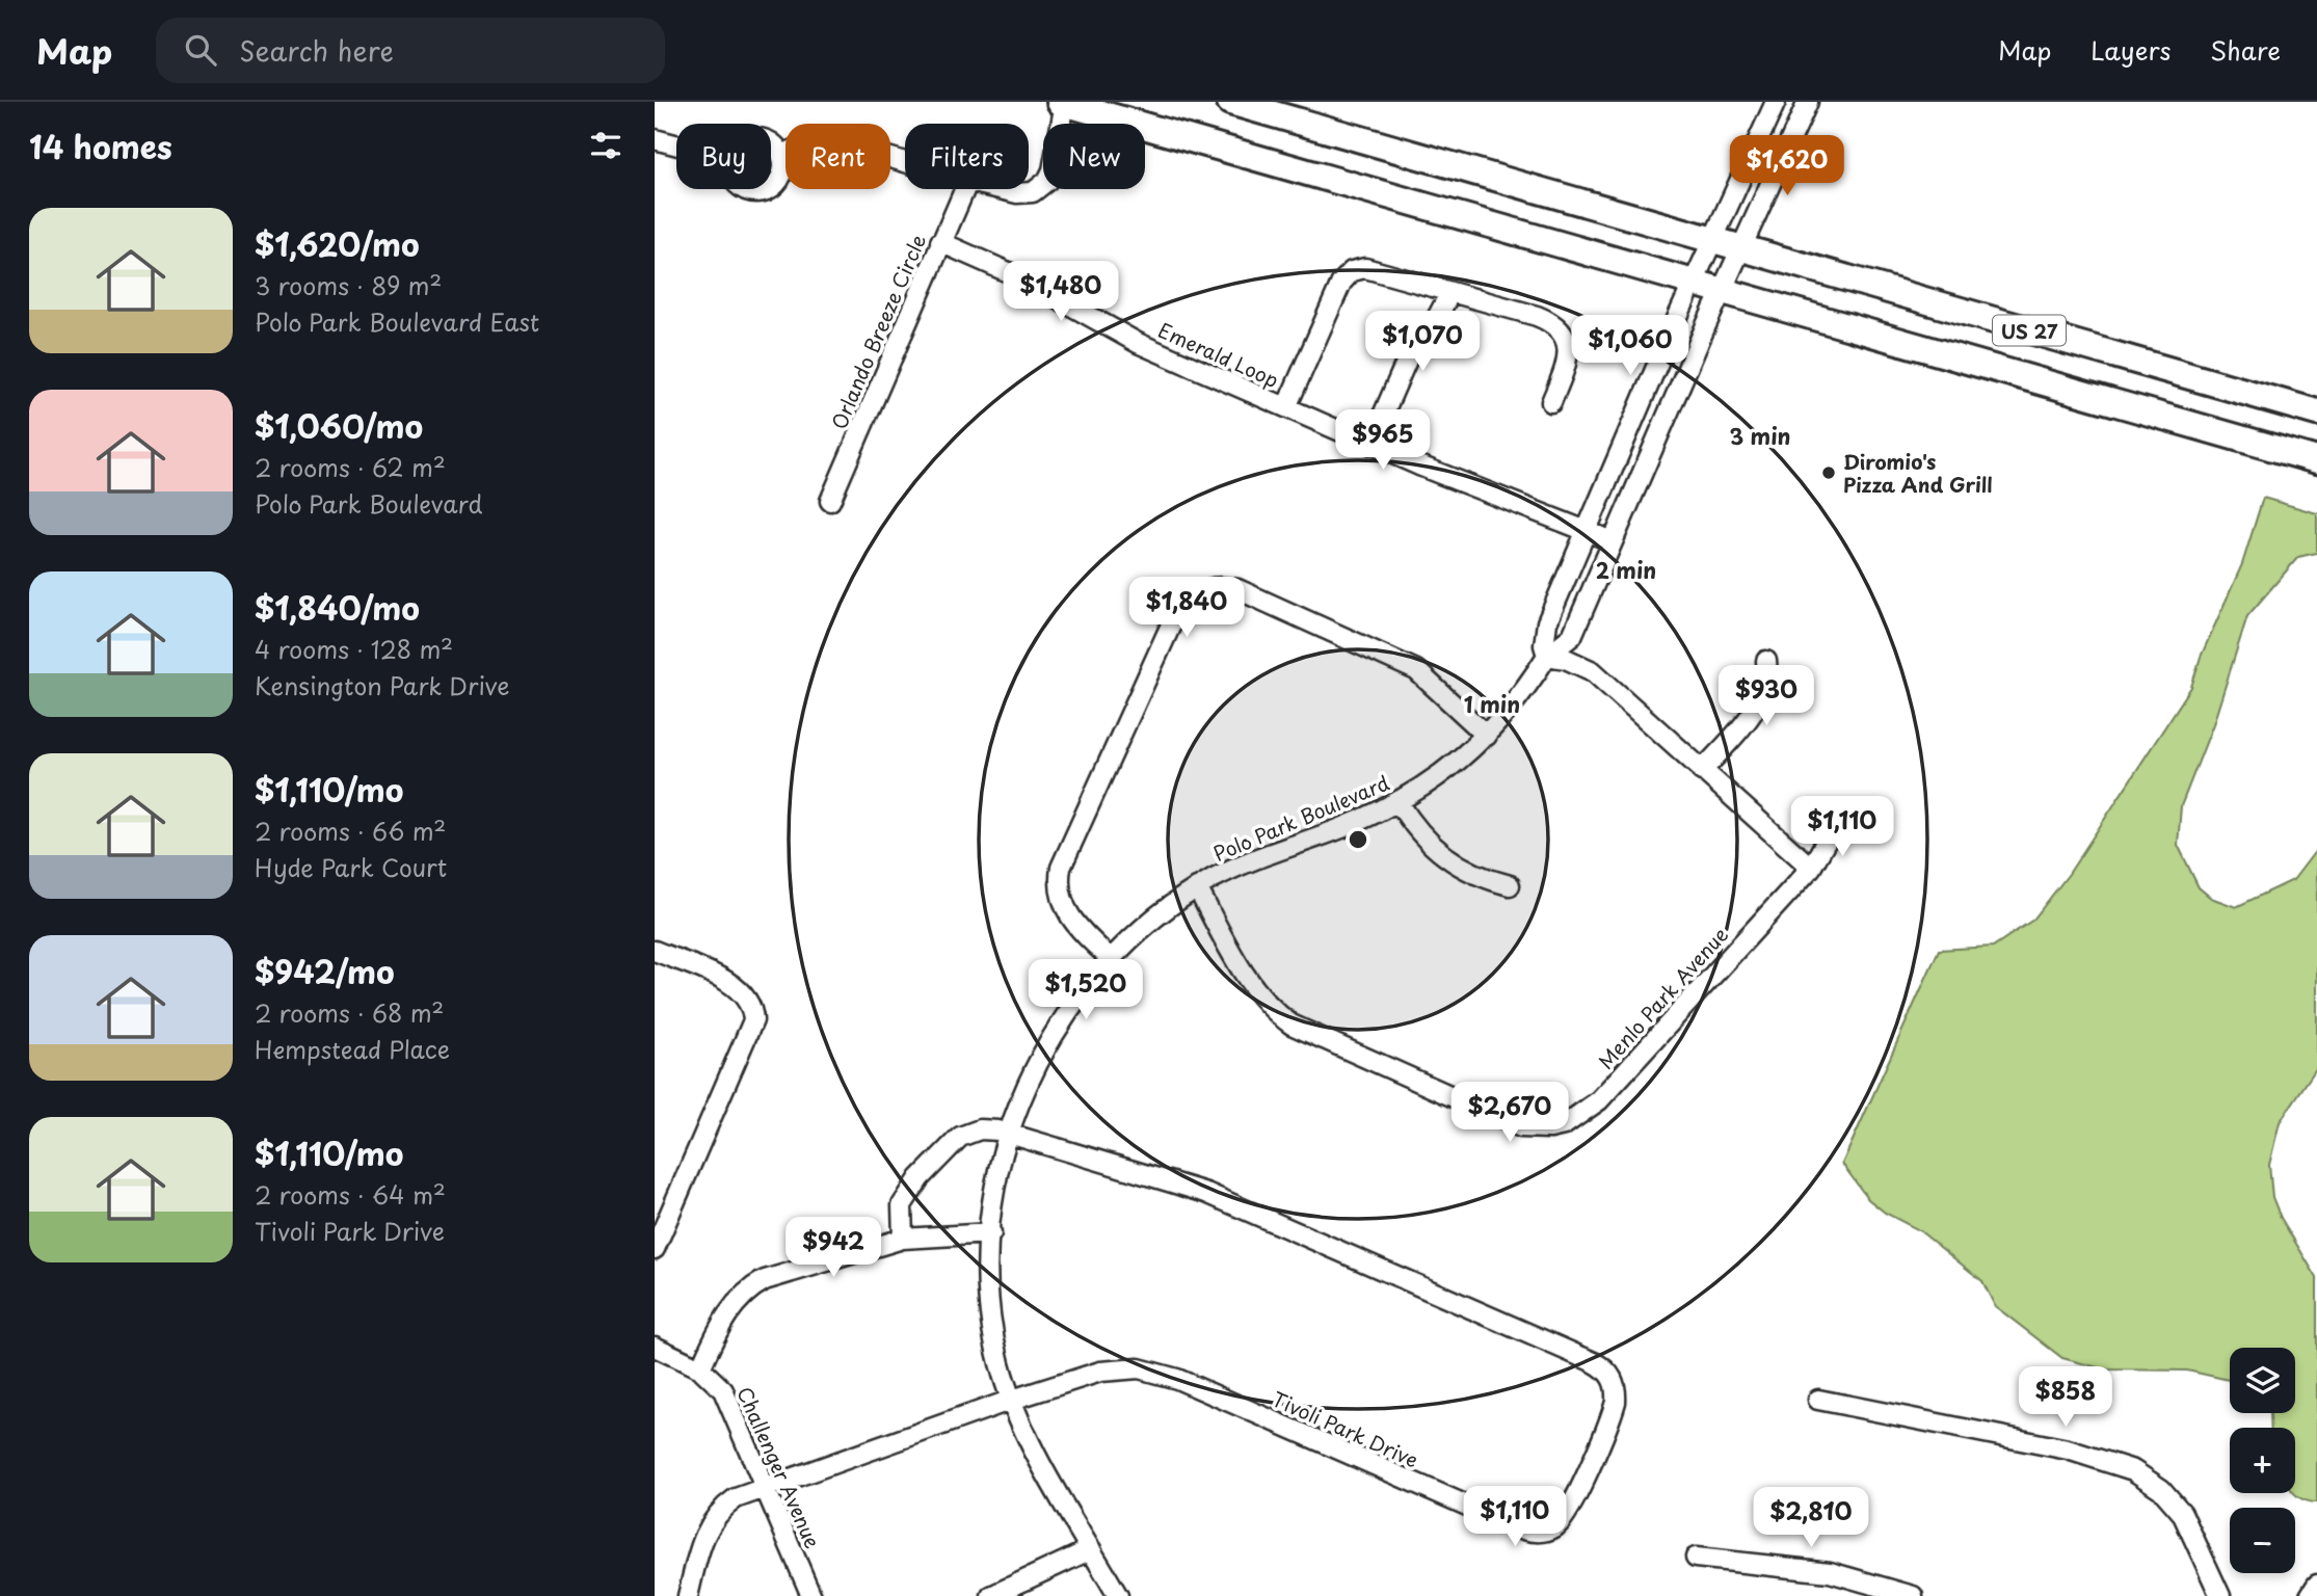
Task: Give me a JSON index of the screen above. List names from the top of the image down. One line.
{"streets":{"highway":["US 27"],"street":["Orlando Breeze Circle","Emerald Loop","Polo Park Boulevard","Menlo Park Avenue","Tivoli Park Drive","Challenger Avenue"]},"crossings":[["Orlando Breeze Circle","Emerald Loop"],["Polo Park Boulevard","Menlo Park Avenue"],["Polo Park Boulevard","Tivoli Park Drive"],["Tivoli Park Drive","Challenger Avenue"]],"places":["Diromio's Pizza And Grill"],"page":{"header":"Map","search":"Search here","nav":["Map","Layers","Share"],"heading":"14 homes","chip":["Buy","Rent","Filters","New"],"price":["$1,620","$1,480","$1,070","$1,060","$965","$1,840","$930","$1,110","$1,520","$2,670","$942","$858","$1,110","$2,810"],"list":[{"name":"$1,620/mo","note":"3 rooms · 89 m² · Polo Park Boulevard East"},{"name":"$1,060/mo","note":"2 rooms · 62 m² · Polo Park Boulevard"},{"name":"$1,840/mo","note":"4 rooms · 128 m² · Kensington Park Drive"},{"name":"$1,110/mo","note":"2 rooms · 66 m² · Hyde Park Court"},{"name":"$942/mo","note":"2 rooms · 68 m² · Hempstead Place"},{"name":"$1,110/mo","note":"2 rooms · 64 m² · Tivoli Park Drive"}],"map_buttons":["+","−"]},"rings":["3 min","2 min","1 min"]}
